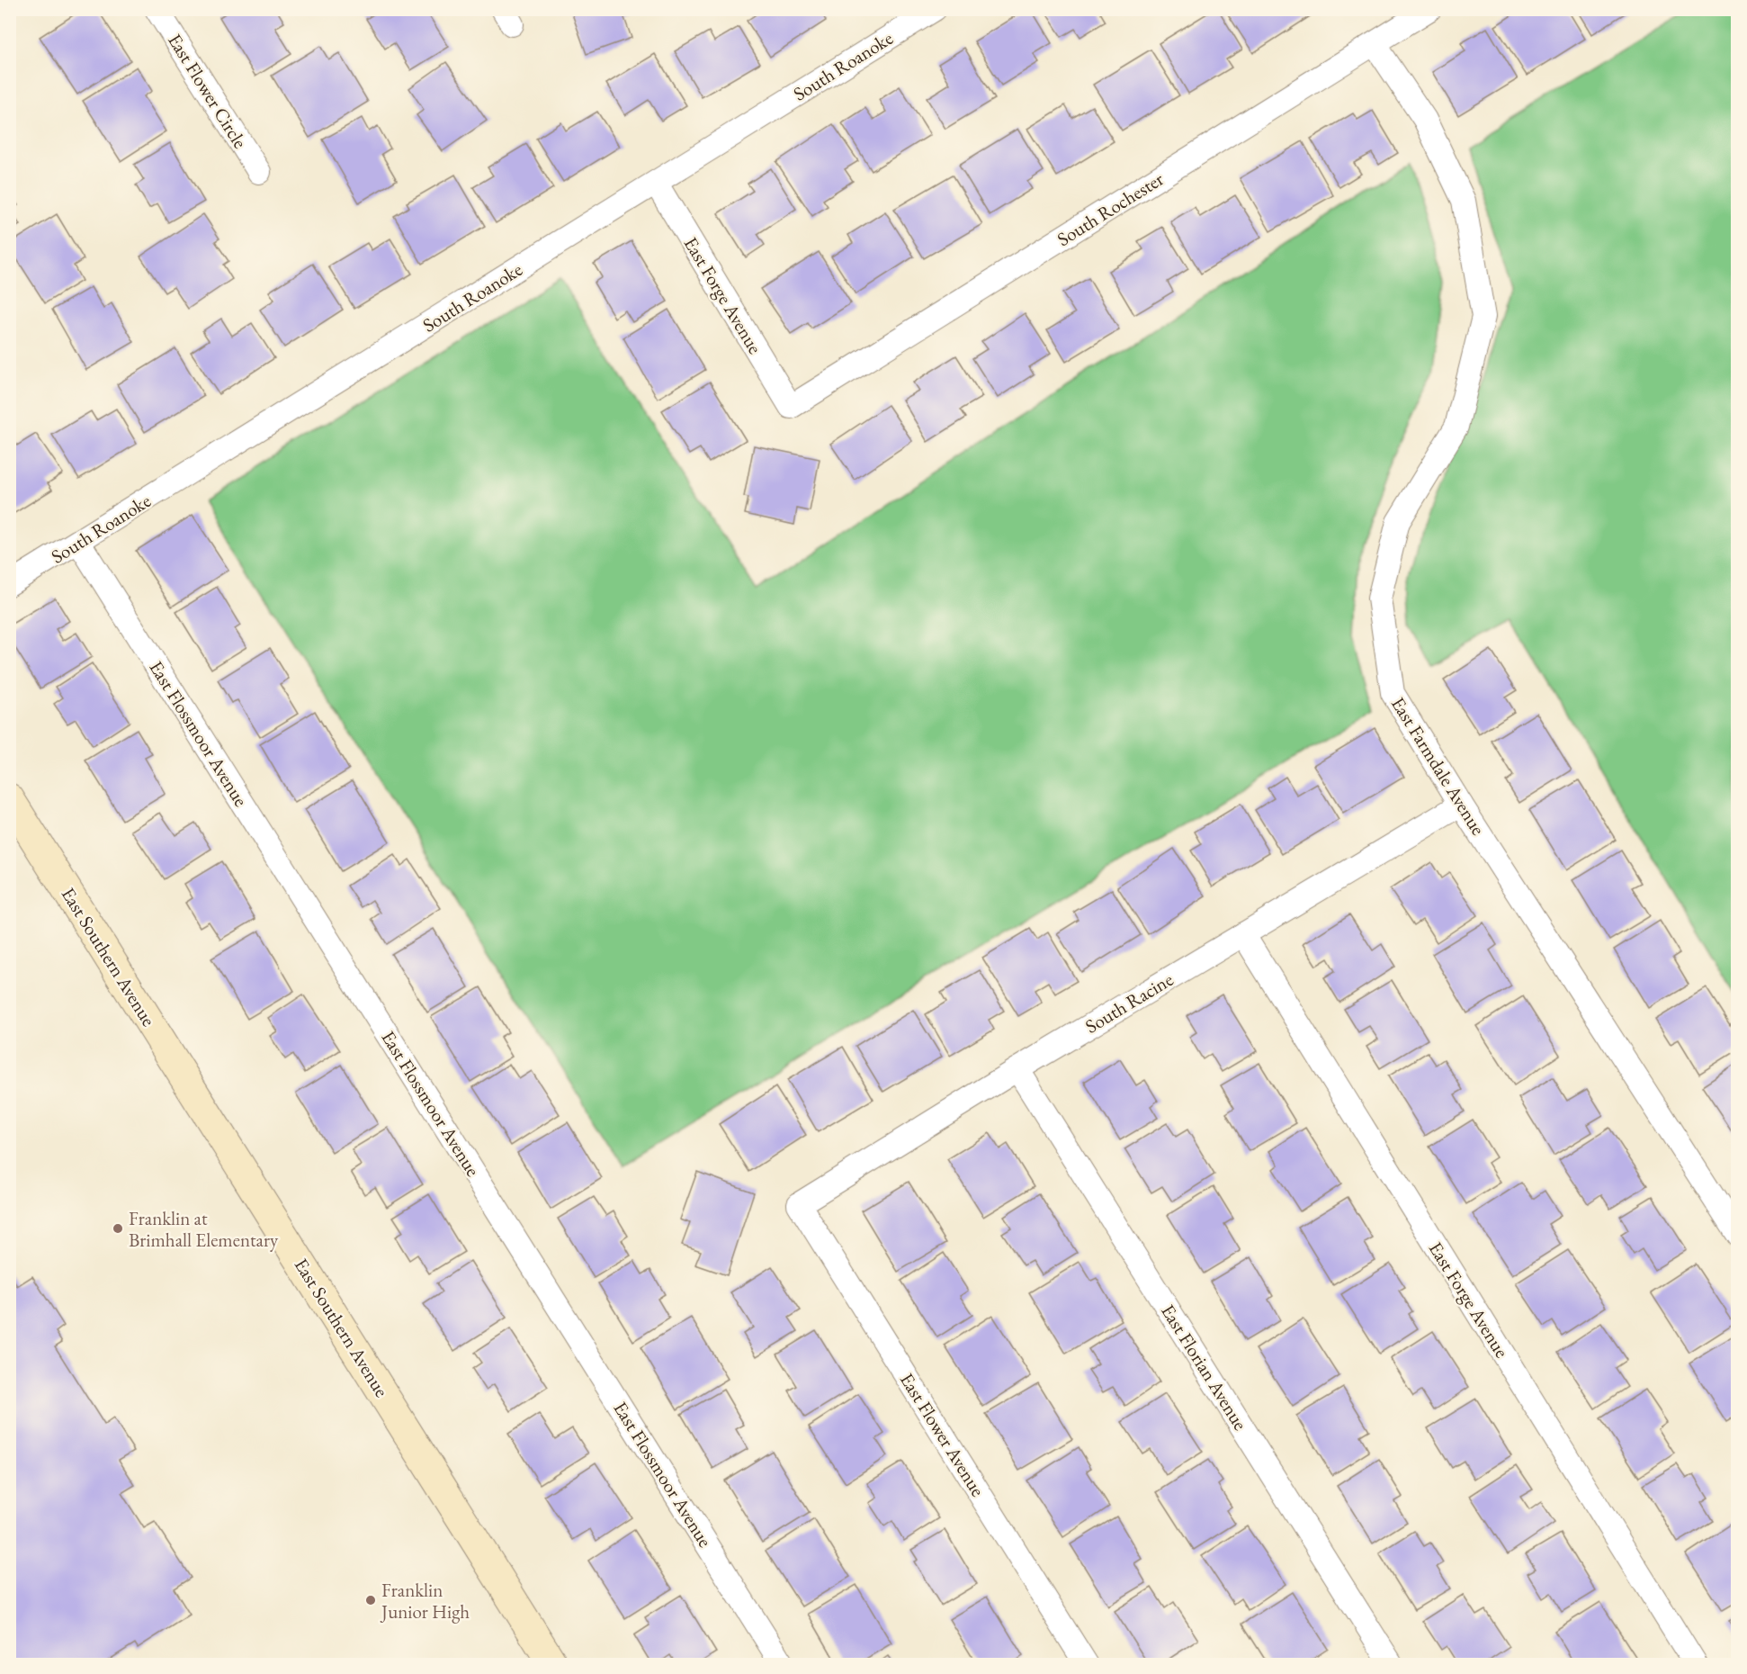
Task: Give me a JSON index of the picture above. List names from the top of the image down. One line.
{"streets":{"main road":["East Southern Avenue"],"street":["South Roanoke","East Flower Circle","South Rochester","East Forge Avenue","East Flossmoor Avenue","East Farmdale Avenue","South Racine","East Florian Avenue","East Flower Avenue"]},"crossings":[["South Roanoke","East Forge Avenue"],["South Roanoke","East Flossmoor Avenue"],["South Rochester","East Forge Avenue"],["South Rochester","East Farmdale Avenue"],["East Forge Avenue","South Racine"],["East Farmdale Avenue","South Racine"],["South Racine","East Florian Avenue"],["South Racine","East Flower Avenue"]],"places":["Franklin at Brimhall Elementary","Franklin Junior High"]}
